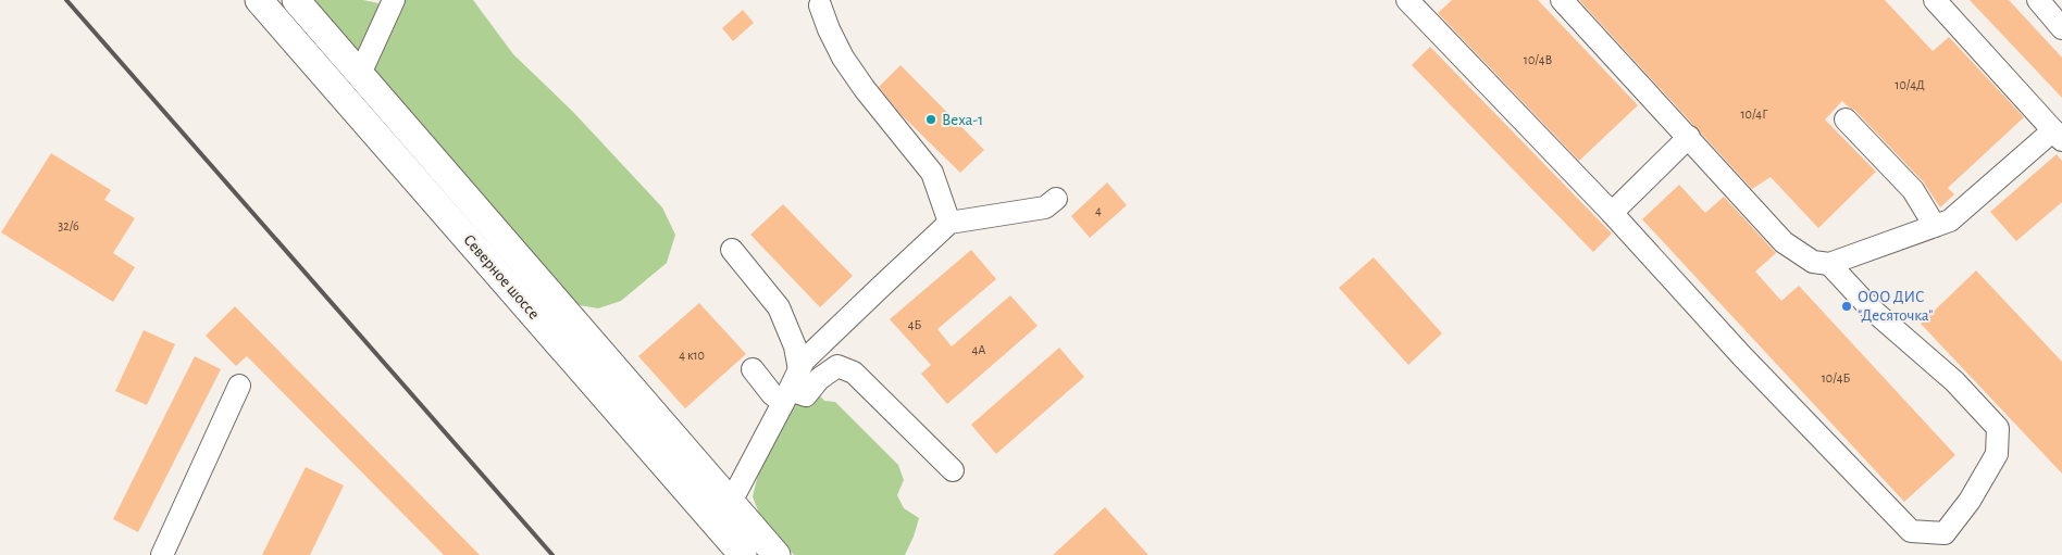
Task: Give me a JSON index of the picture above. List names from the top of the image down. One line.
{"streets":{"main road":["Северное шоссе"]},"places":["Веха-1","ООО ДИС \"Десяточка\""],"house_numbers":["10/4В","10/4Д","10/4Г","4","32/6","4Б","4А","4 к10","10/4Б"]}
